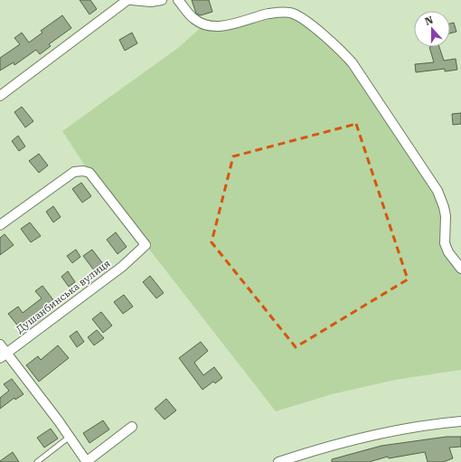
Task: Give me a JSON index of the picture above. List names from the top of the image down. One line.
{"streets":{"street":["Душанбинська вулиця"]},"north":"top"}
